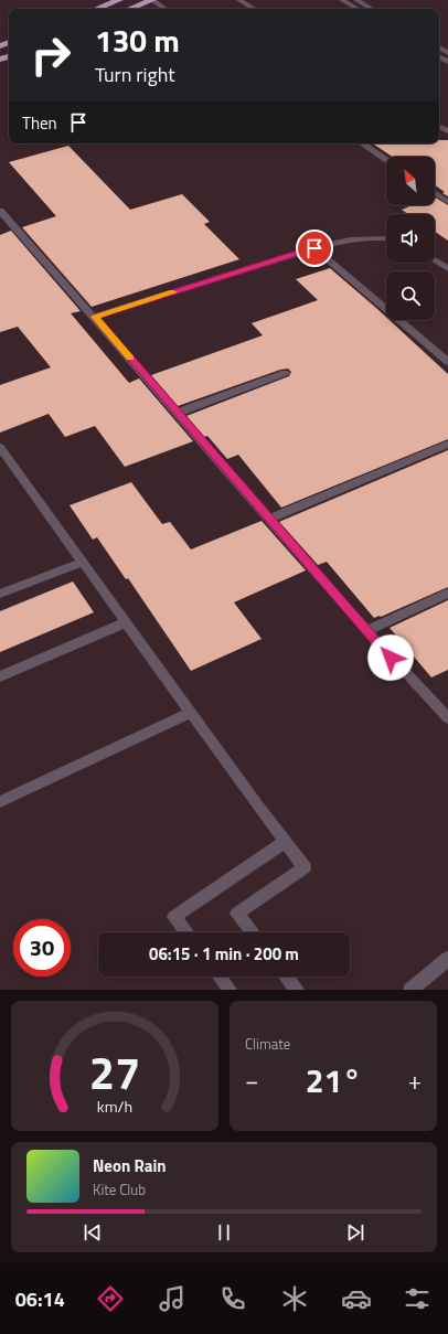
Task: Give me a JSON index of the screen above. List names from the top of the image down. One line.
{"north":"top left","page":{"turn":["130 m","Turn right"],"then":"Then","limit":"30","trip":"06:15 · 1 min · 200 m","tile":"Climate","heat":["−","21°","+"],"song":["Neon Rain","Kite Club"],"tabs":"06:14","gauge":["27","km/h"]}}
